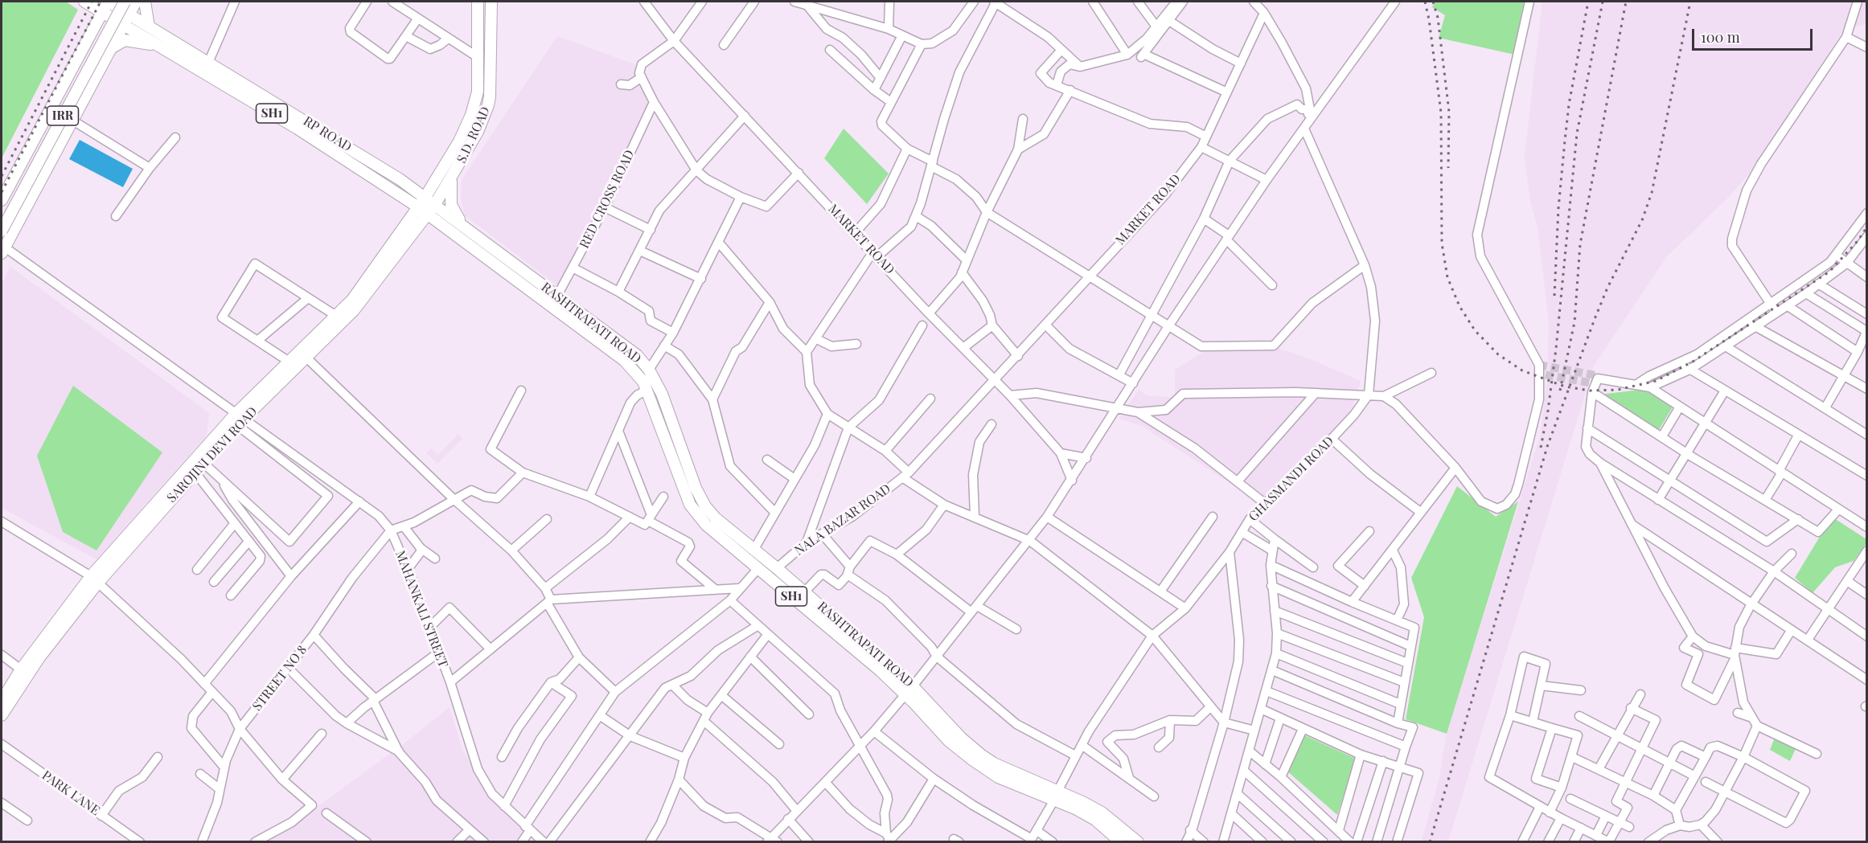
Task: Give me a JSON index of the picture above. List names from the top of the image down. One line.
{"streets":{"main road":["SH1","IRR","RP ROAD","S.D. ROAD","RASHTRAPATI ROAD","SAROJINI DEVI ROAD"],"street":["RED CROSS ROAD","MARKET ROAD","GHASMANDI ROAD","NALA BAZAR ROAD","MAHANKALI STREET","STREET NO 8","PARK LANE"]},"crossings":[["SH1","IRR"],["SH1","RP ROAD"],["SH1","S.D. ROAD"],["SH1","RASHTRAPATI ROAD"],["SH1","SAROJINI DEVI ROAD"],["IRR","RP ROAD"],["RP ROAD","S.D. ROAD"],["RP ROAD","RASHTRAPATI ROAD"],["RP ROAD","SAROJINI DEVI ROAD"],["S.D. ROAD","RASHTRAPATI ROAD"],["S.D. ROAD","SAROJINI DEVI ROAD"],["RED CROSS ROAD","RASHTRAPATI ROAD"],["MARKET ROAD","NALA BAZAR ROAD"],["RASHTRAPATI ROAD","SAROJINI DEVI ROAD"],["RASHTRAPATI ROAD","GHASMANDI ROAD"],["RASHTRAPATI ROAD","NALA BAZAR ROAD"],["SAROJINI DEVI ROAD","MAHANKALI STREET"],["MAHANKALI STREET","STREET NO 8"]],"scale_bar":"100 m"}
